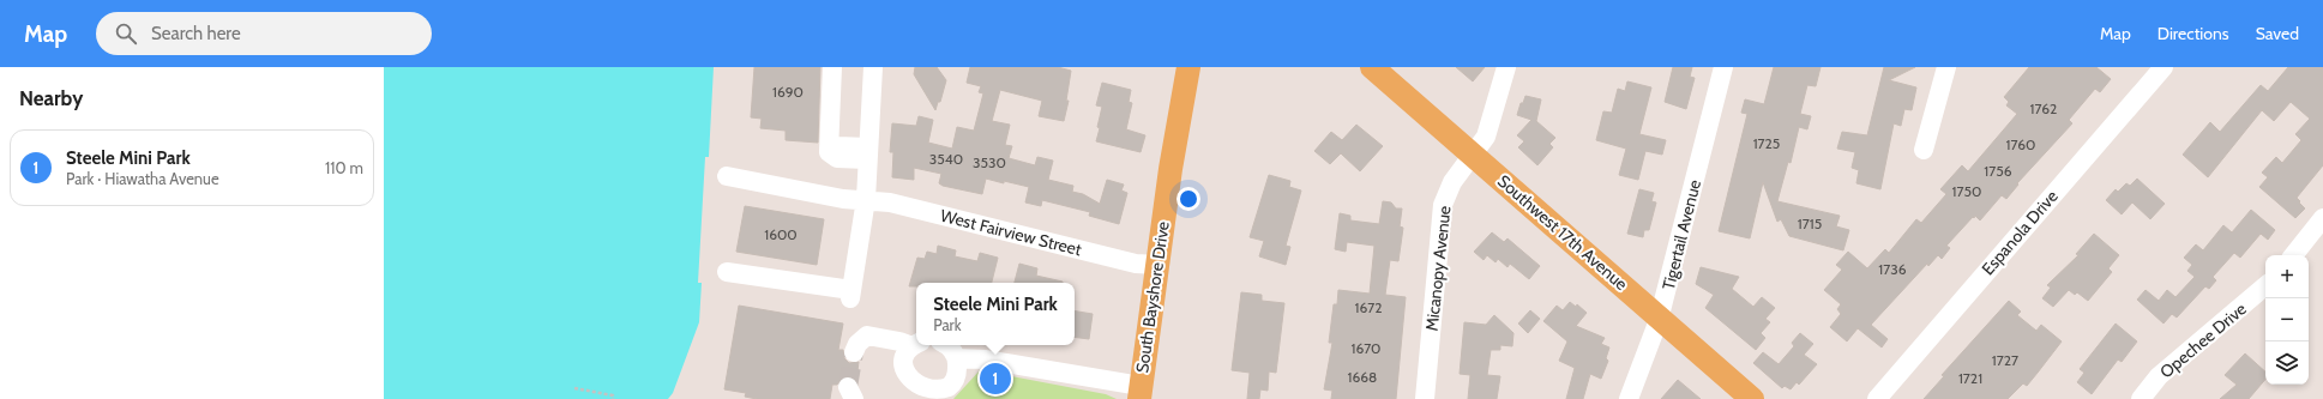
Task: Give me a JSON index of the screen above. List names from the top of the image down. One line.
{"streets":{"main road":["Southwest 17th Avenue","South Bayshore Drive"],"street":["West Fairview Street","Espanola Drive","Tigertail Avenue","Micanopy Avenue","Opechee Drive"]},"crossings":[["West Fairview Street","South Bayshore Drive"],["Southwest 17th Avenue","Tigertail Avenue"],["Southwest 17th Avenue","Micanopy Avenue"]],"house_numbers":["1690","1762","1725","1760","3540","3530","1756","1750","1715","1600","1736","1672","1670","1727","1668","1721"],"page":{"header":"Map","search":"Search here","nav":["Map","Directions","Saved"],"heading":"Nearby","list":[{"mark":"1","name":"Steele Mini Park","note":"Park · Hiawatha Avenue","value":"110 m"}],"map_buttons":["+","−"],"popup":["Steele Mini Park","Park"],"pins":"1"}}
